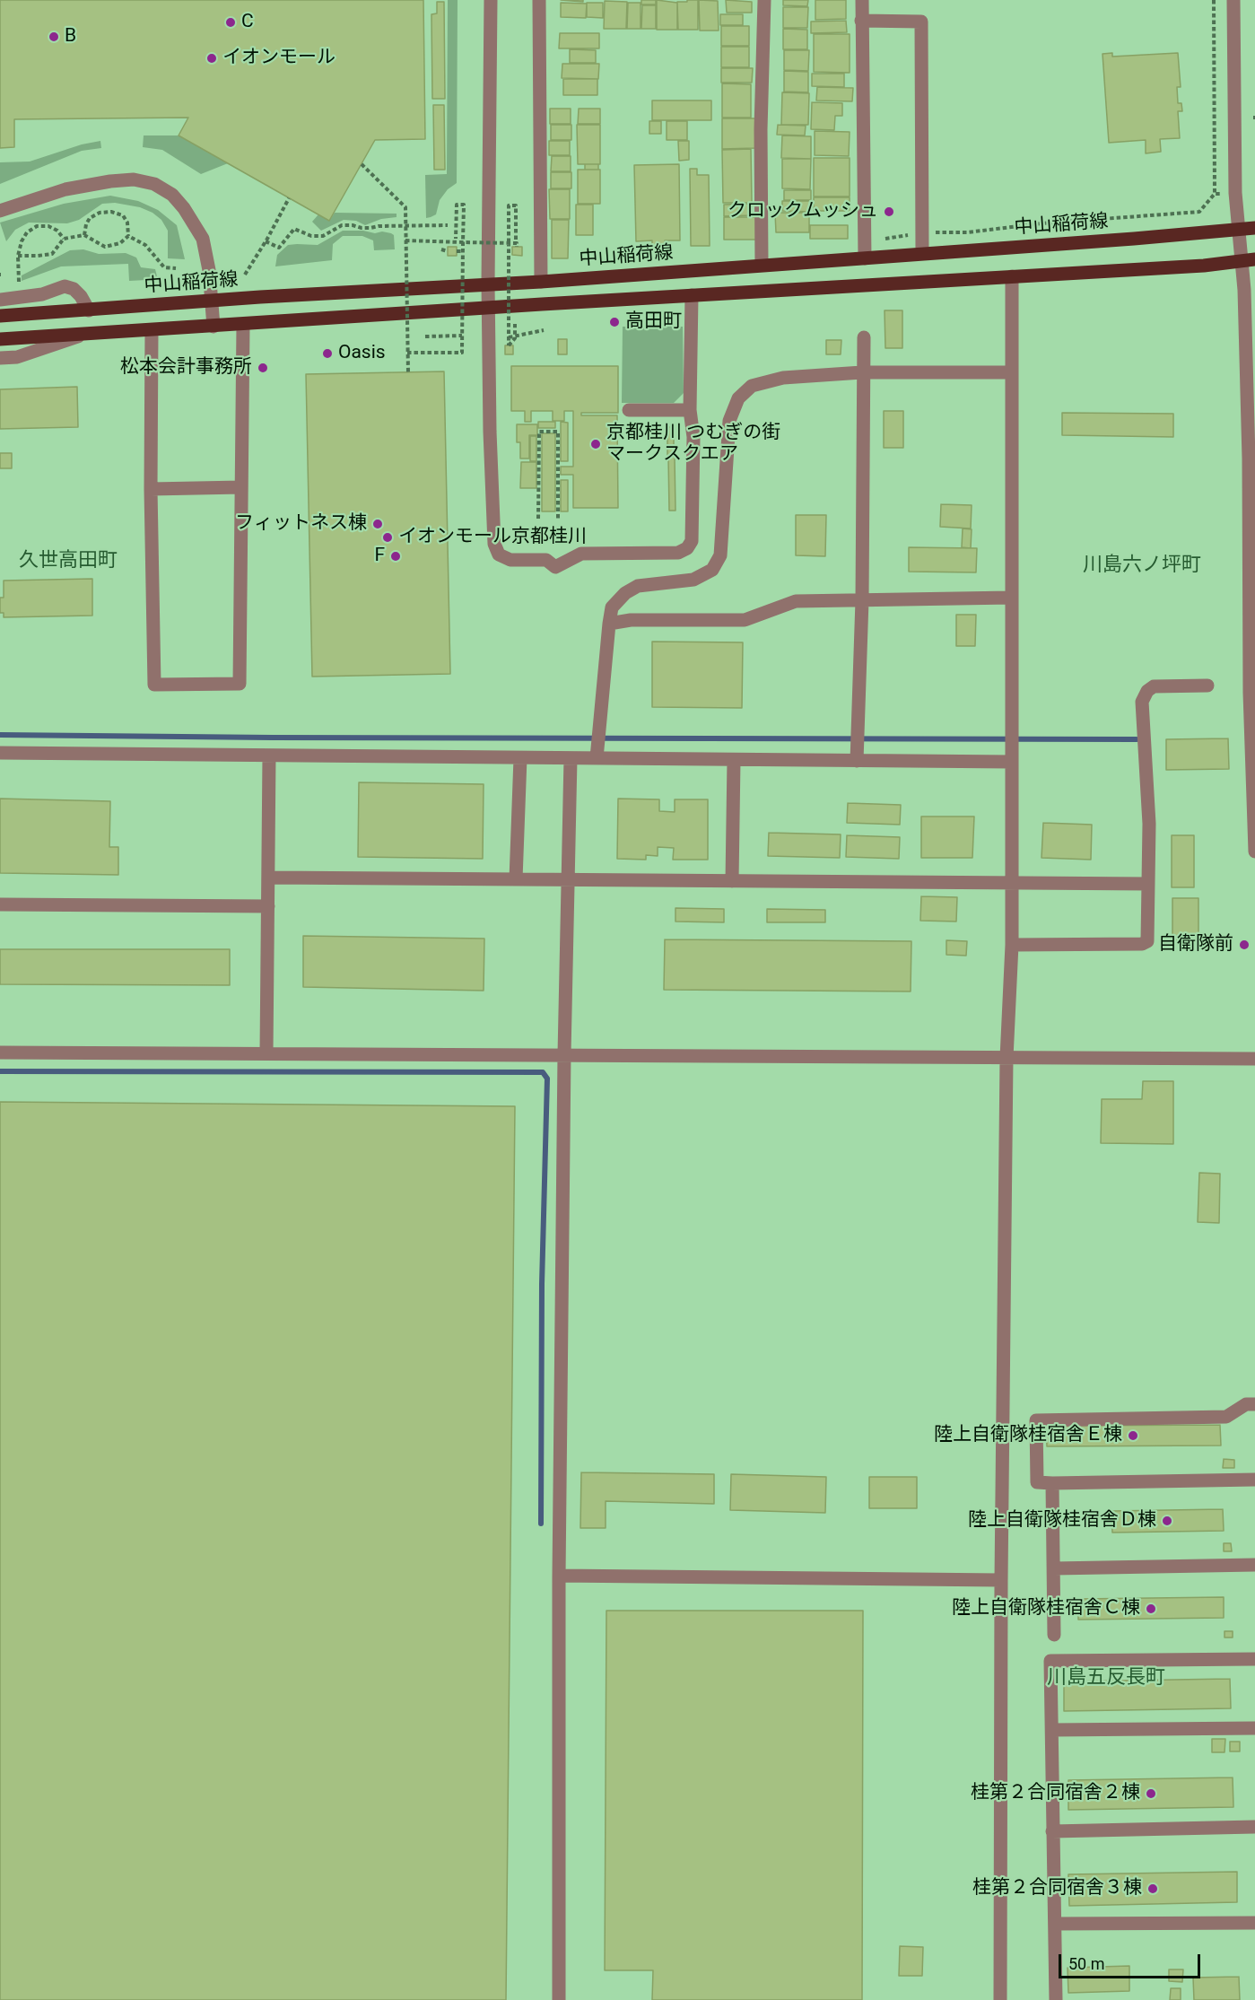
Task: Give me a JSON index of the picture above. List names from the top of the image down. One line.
{"streets":{"main road":["中山稲荷線"]},"districts":["久世高田町","川島六ノ坪町","川島五反長町"],"places":["C","B","イオンモール","クロックムッシュ","高田町","Oasis","松本会計事務所","京都桂川 つむぎの街 マークスクエア","フィットネス棟","イオンモール京都桂川","F","自衛隊前","陸上自衛隊桂宿舎Ｅ棟","陸上自衛隊桂宿舎Ｄ棟","陸上自衛隊桂宿舎Ｃ棟","桂第２合同宿舎２棟","桂第２合同宿舎３棟"],"scale_bar":"50 m"}
